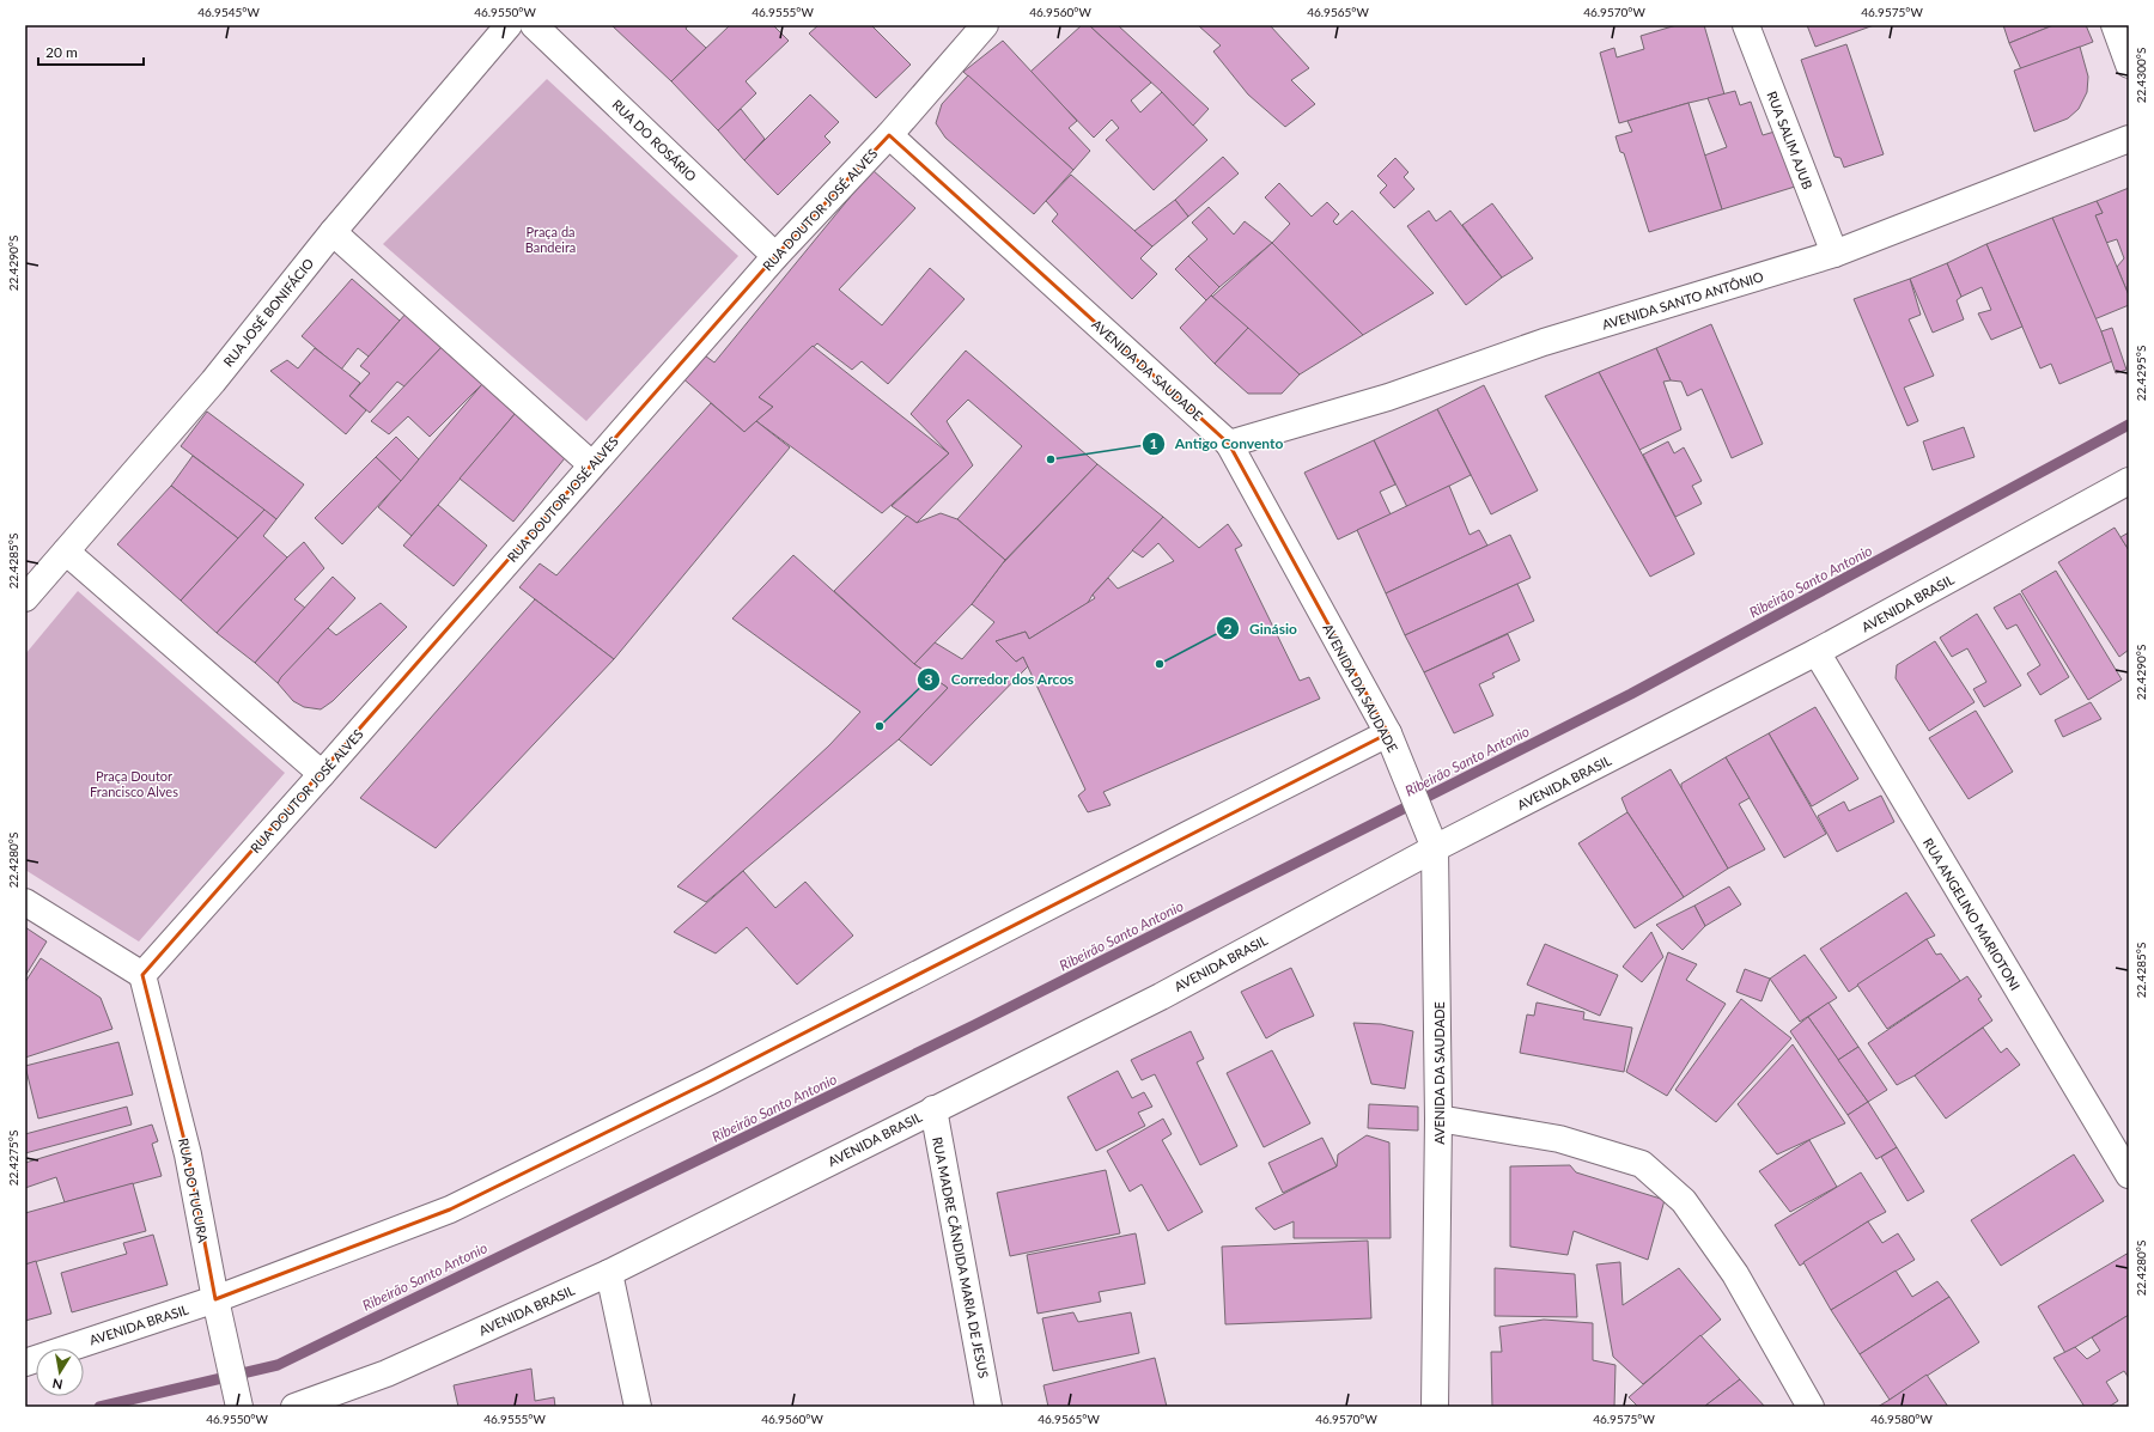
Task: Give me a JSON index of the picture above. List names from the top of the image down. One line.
{"streets":{"street":["RUA DO ROSÁRIO","RUA SALIM AJUB","RUA DOUTOR JOSÉ ALVES","AVENIDA SANTO ANTÔNIO","RUA JOSÉ BONIFÁCIO","AVENIDA DA SAUDADE","AVENIDA BRASIL","RUA ANGELINO MARIOTONI","RUA DO TUCURA","RUA MADRE CÃNDIDA MARIA DE JESUS"]},"crossings":[["RUA DO ROSÁRIO","RUA DOUTOR JOSÉ ALVES"],["RUA SALIM AJUB","AVENIDA SANTO ANTÔNIO"],["RUA DOUTOR JOSÉ ALVES","AVENIDA DA SAUDADE"],["RUA DOUTOR JOSÉ ALVES","RUA DO TUCURA"],["AVENIDA SANTO ANTÔNIO","AVENIDA DA SAUDADE"],["AVENIDA DA SAUDADE","AVENIDA BRASIL"],["AVENIDA BRASIL","RUA ANGELINO MARIOTONI"],["AVENIDA BRASIL","RUA DO TUCURA"],["AVENIDA BRASIL","RUA MADRE CÃNDIDA MARIA DE JESUS"]],"water":["Ribeirão Santo Antonio"],"parks":["Praça da Bandeira","Praça Doutor Francisco Alves"],"places":["Antigo Convento","Ginásio","Corredor dos Arcos"],"scale_bar":"20 m","north":"bottom","coordinates":["46.9545°W","46.9550°W","46.9555°W","46.9560°W","46.9565°W","46.9570°W","46.9575°W","22.4300°S","22.4290°S","22.4295°S","22.4285°S","22.4280°S","22.4275°S","46.9580°W"]}
